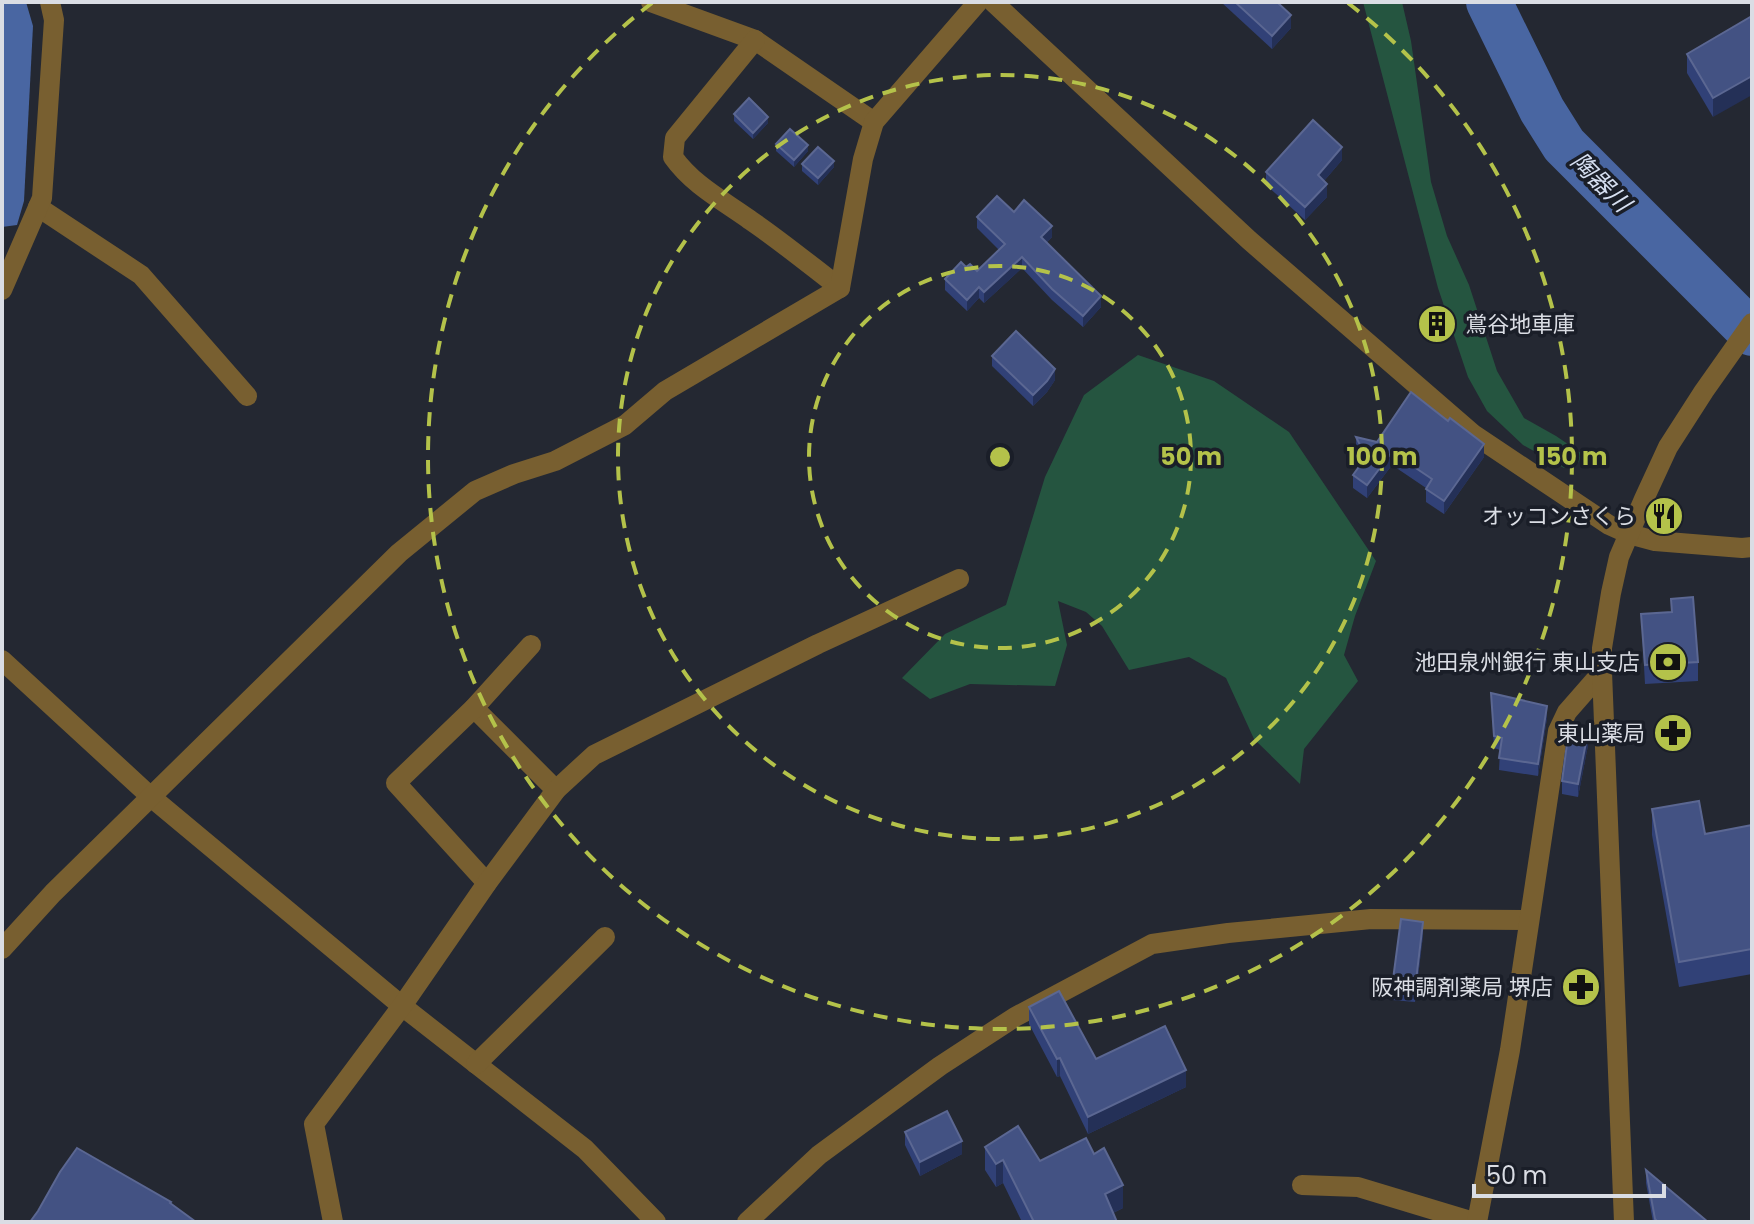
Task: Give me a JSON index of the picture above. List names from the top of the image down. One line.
{"water":["陶器川"],"places":{"building":["鴬谷地車庫"],"restaurant":["オッコンさくら"],"bank":["池田泉州銀行 東山支店"],"pharmacy":["東山薬局","阪神調剤薬局 堺店"]},"scale_bar":"50 m","rings":["50 m","100 m","150 m"]}
